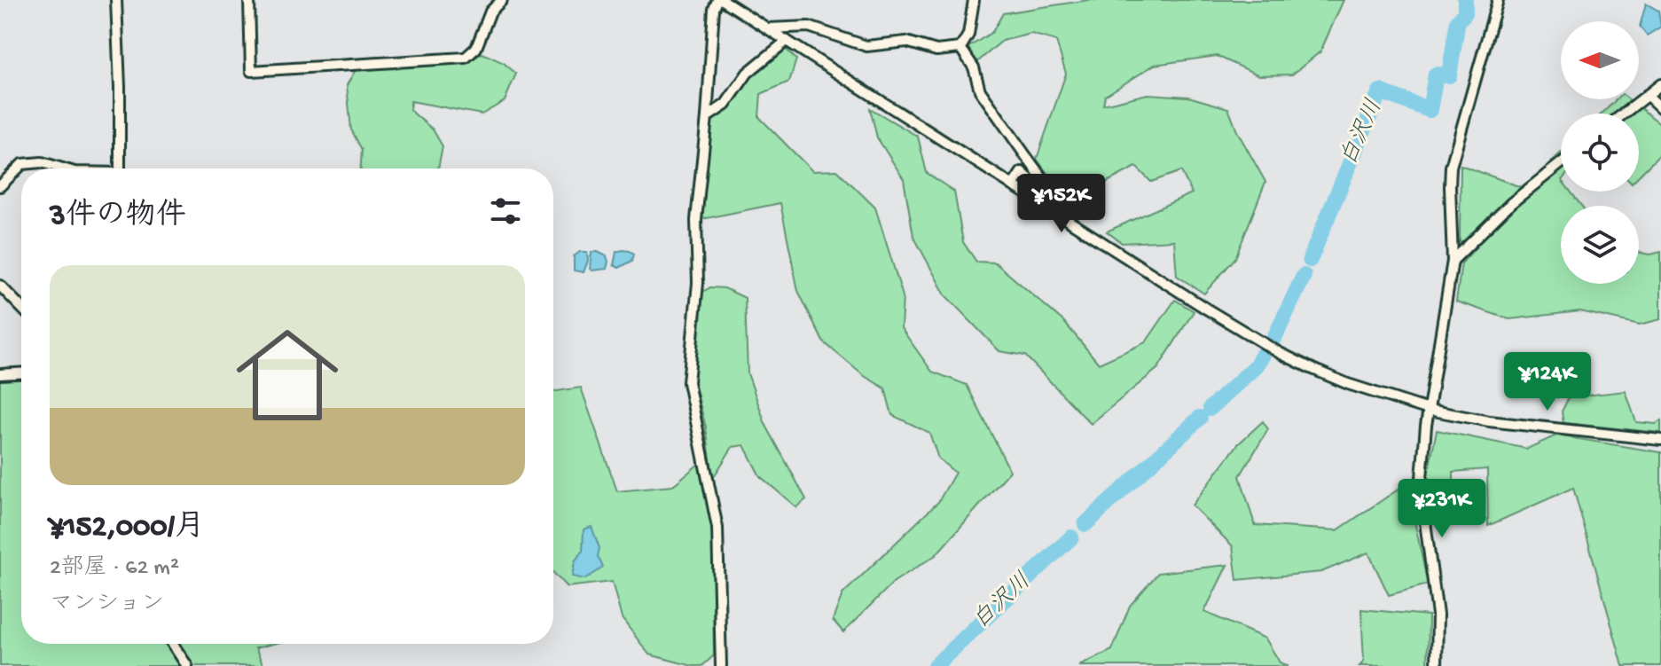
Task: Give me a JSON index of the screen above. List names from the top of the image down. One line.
{"water":["白沢川"],"north":"left","page":{"heading":"3件の物件","price":["¥152K","¥124K","¥231K"],"list":[{"name":"¥152,000/月","note":"2部屋 · 62 m² · マンション"}]}}
